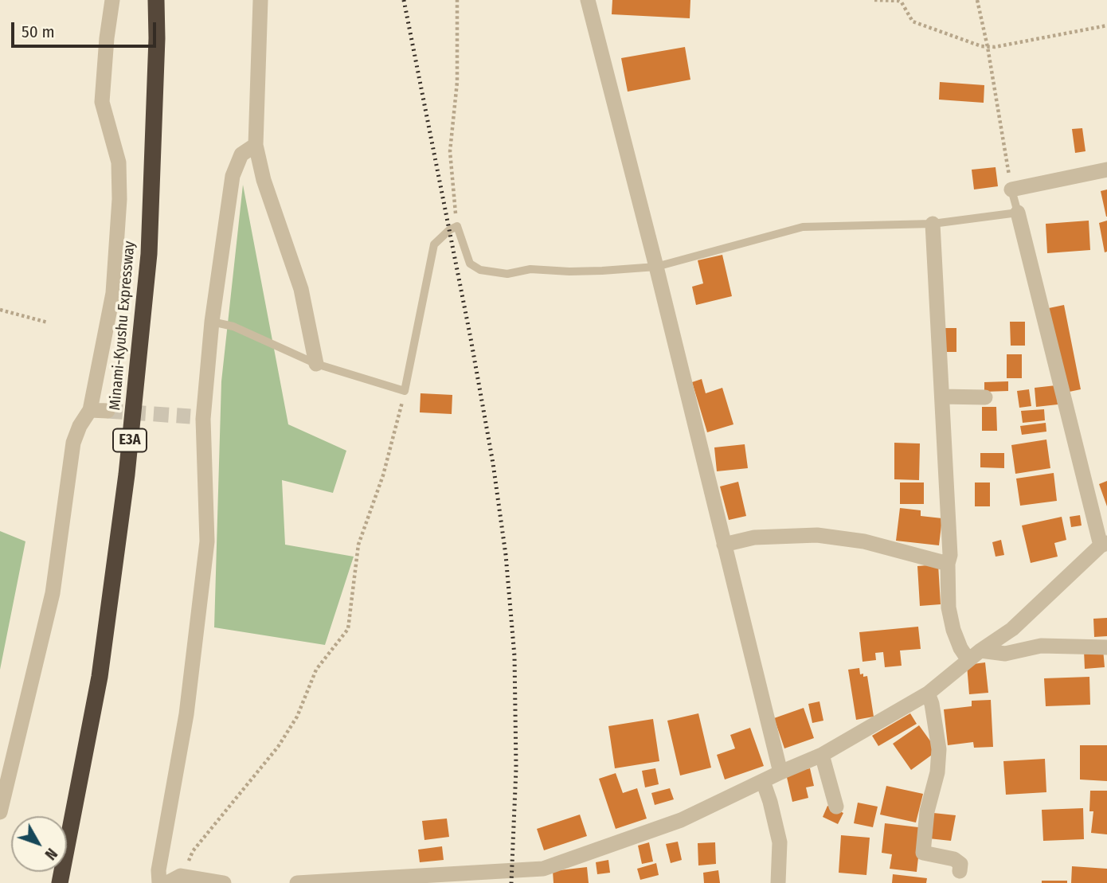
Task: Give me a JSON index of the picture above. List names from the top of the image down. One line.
{"streets":{"highway":["Minami-Kyushu Expressway","E3A"]},"scale_bar":"50 m","north":"bottom right"}
